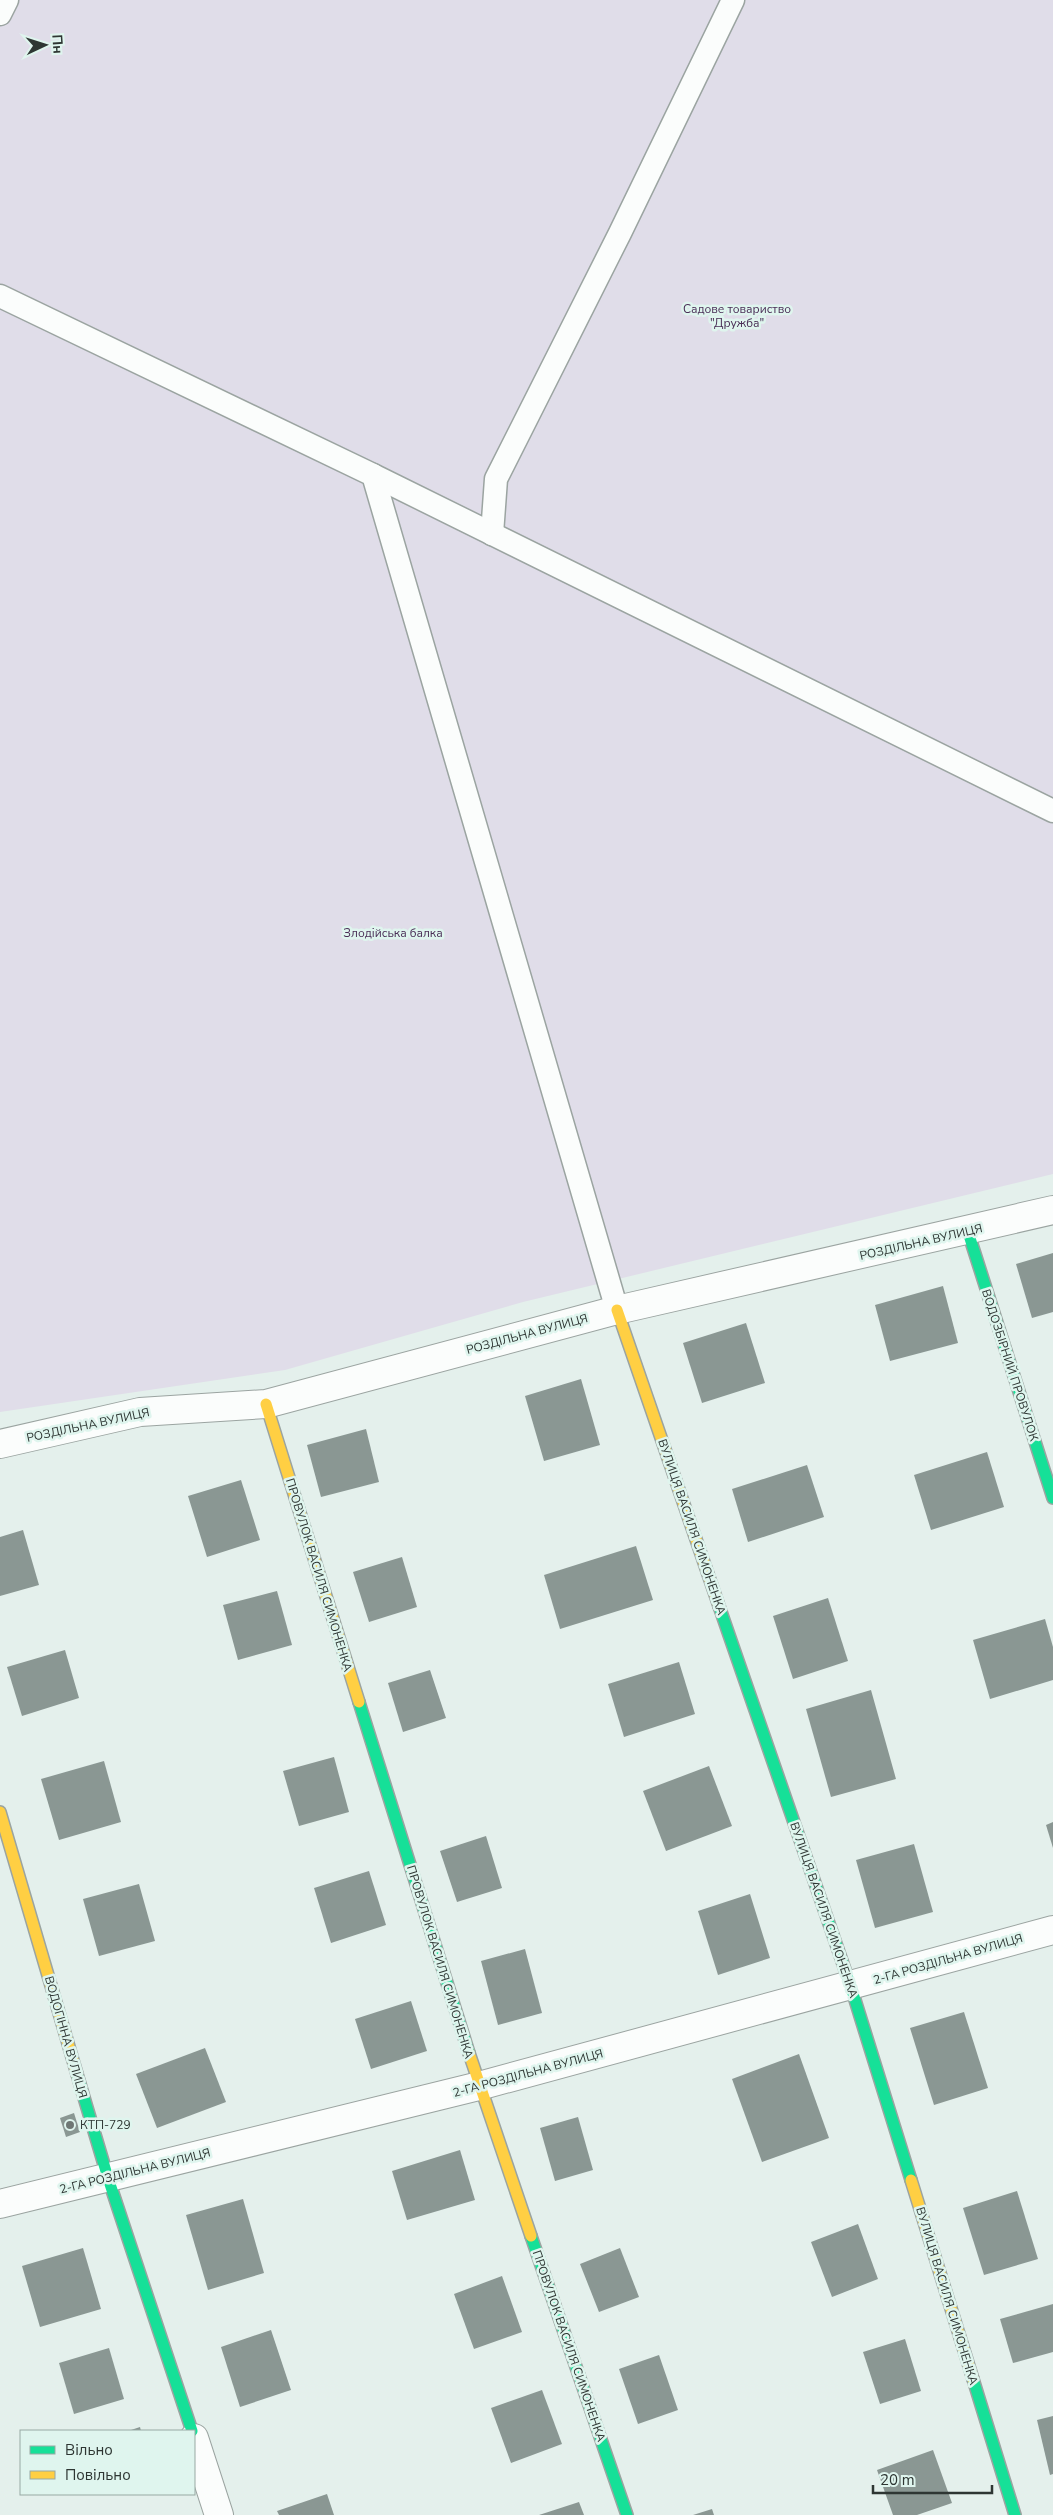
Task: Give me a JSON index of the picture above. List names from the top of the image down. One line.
{"streets":{"street":["РОЗДІЛЬНА ВУЛИЦЯ","ВОДОЗБІРНИЙ ПРОВУЛОК","ВУЛИЦЯ ВАСИЛЯ СИМОНЕНКА","ПРОВУЛОК ВАСИЛЯ СИМОНЕНКА","2-ГА РОЗДІЛЬНА ВУЛИЦЯ","ВОДОГІННА ВУЛИЦЯ"]},"crossings":[["РОЗДІЛЬНА ВУЛИЦЯ","ВОДОЗБІРНИЙ ПРОВУЛОК"],["РОЗДІЛЬНА ВУЛИЦЯ","ВУЛИЦЯ ВАСИЛЯ СИМОНЕНКА"],["РОЗДІЛЬНА ВУЛИЦЯ","ПРОВУЛОК ВАСИЛЯ СИМОНЕНКА"],["ВУЛИЦЯ ВАСИЛЯ СИМОНЕНКА","2-ГА РОЗДІЛЬНА ВУЛИЦЯ"],["ПРОВУЛОК ВАСИЛЯ СИМОНЕНКА","2-ГА РОЗДІЛЬНА ВУЛИЦЯ"],["2-ГА РОЗДІЛЬНА ВУЛИЦЯ","ВОДОГІННА ВУЛИЦЯ"]],"parks":["Садове товариство \"Дружба\"","Злодійська балка"],"places":["КТП-729"],"legend":["Вільно","Повільно"],"scale_bar":"20 m","north":"right"}
